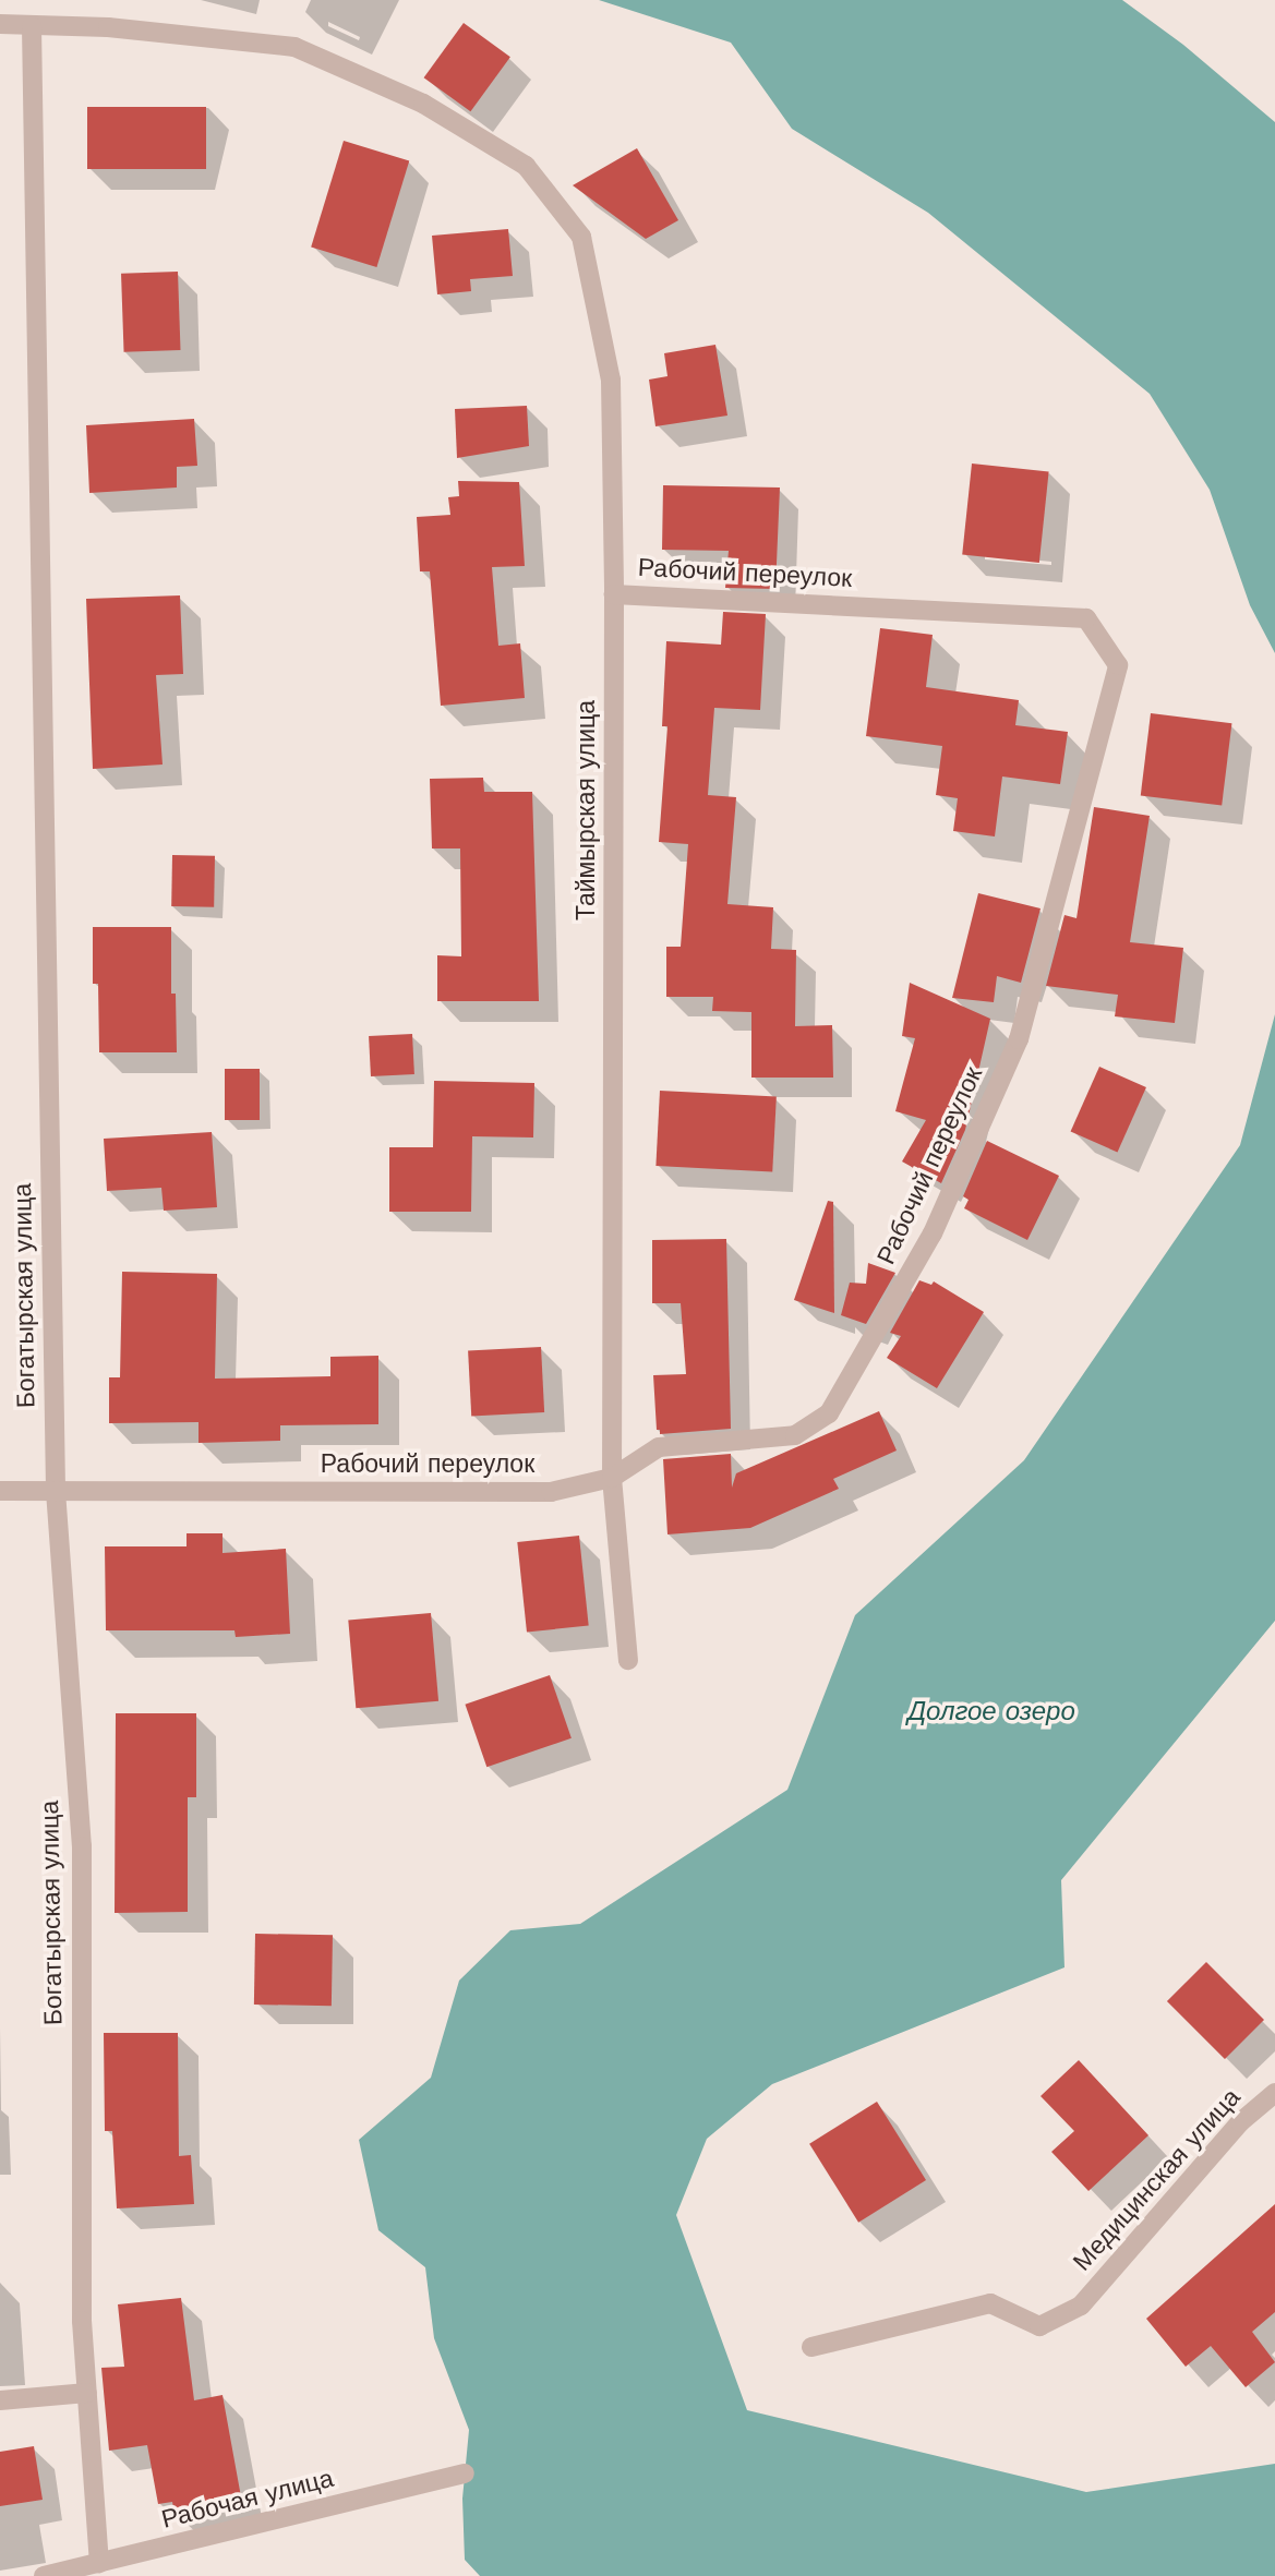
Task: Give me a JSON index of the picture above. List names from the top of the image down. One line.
{"streets":{"street":["Рабочий переулок","Таймырская улица","Богатырская улица","Медицинская улица","Рабочая улица"]},"crossings":[["Рабочий переулок","Таймырская улица"],["Рабочий переулок","Богатырская улица"],["Таймырская улица","Богатырская улица"],["Богатырская улица","Рабочая улица"]],"water":["Долгое озеро"]}
